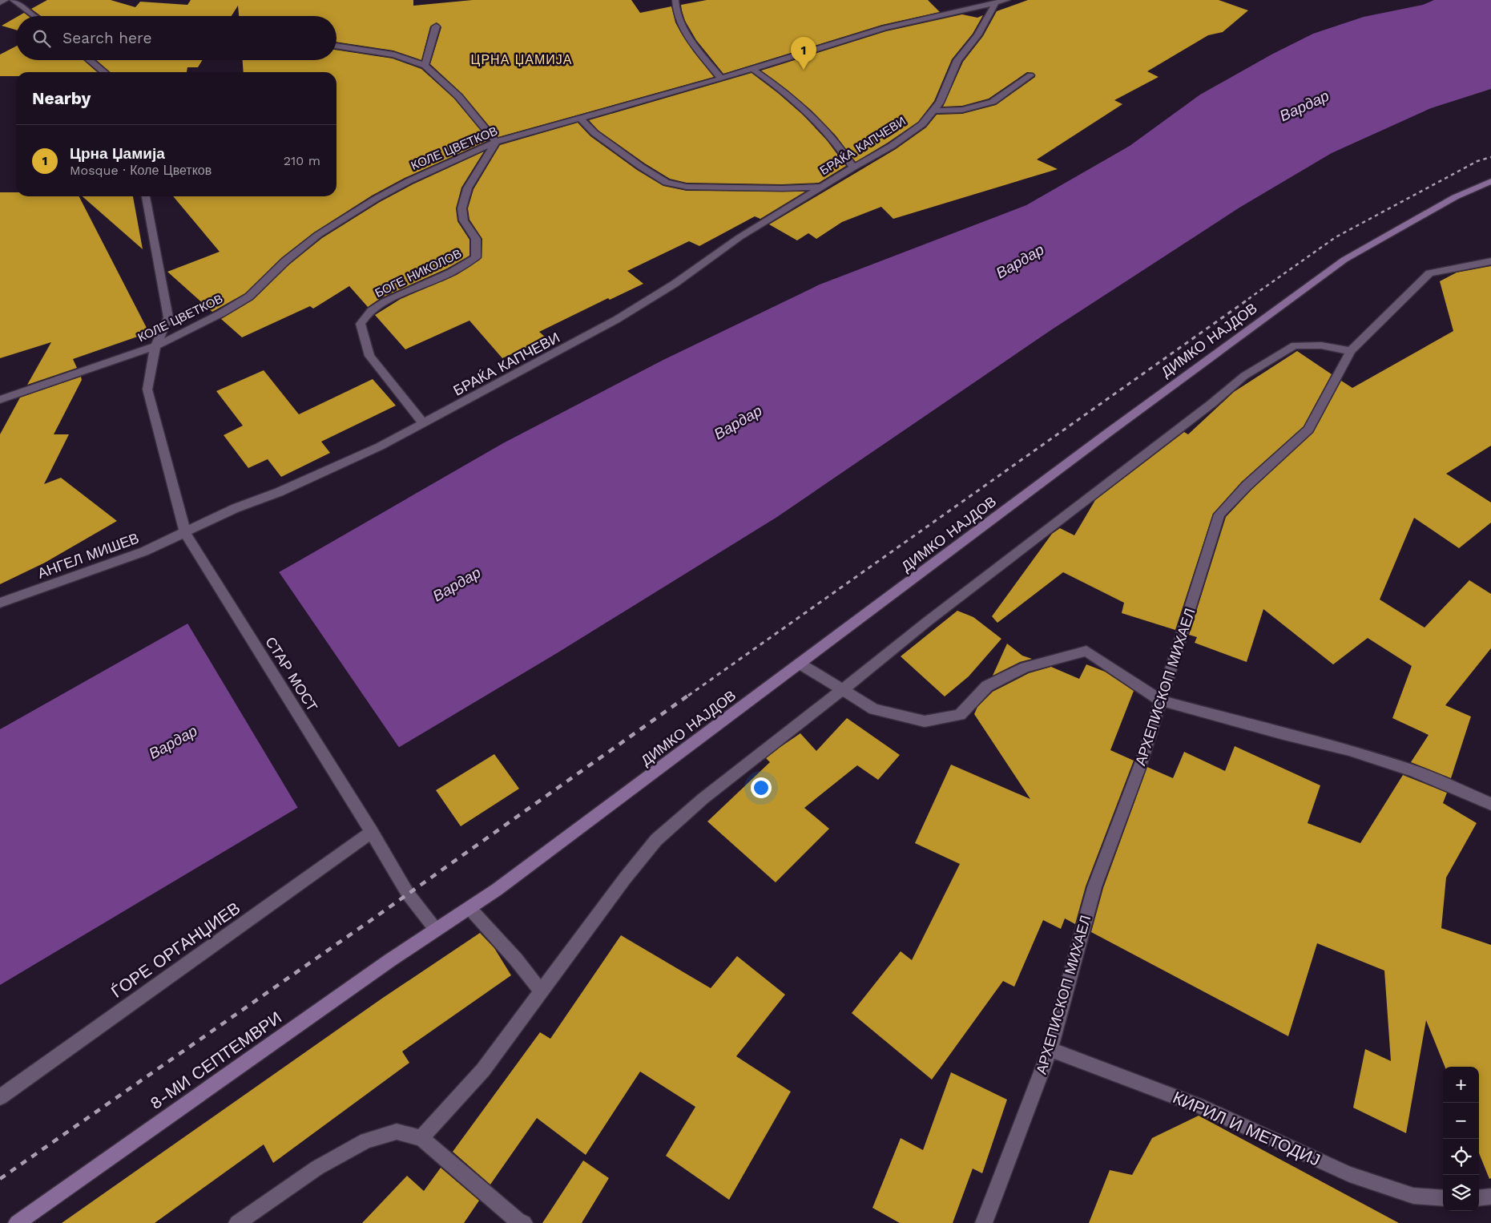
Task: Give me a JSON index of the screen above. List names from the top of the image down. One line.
{"streets":{"main road":["ДИМКО НАЈДОВ","8-МИ СЕПТЕМВРИ"],"street":["БРАЌА КАПЧЕВИ","КОЛЕ ЦВЕТКОВ","БОГЕ НИКОЛОВ","АНГЕЛ МИШЕВ","СТАР МОСТ","АРХЕПИСКОП МИХАЕЛ","ЃОРЕ ОРГАНЏИЕВ","КИРИЛ И МЕТОДИЈ"]},"crossings":[["БРАЌА КАПЧЕВИ","КОЛЕ ЦВЕТКОВ"],["БРАЌА КАПЧЕВИ","БОГЕ НИКОЛОВ"],["БРАЌА КАПЧЕВИ","АНГЕЛ МИШЕВ"],["БРАЌА КАПЧЕВИ","СТАР МОСТ"],["КОЛЕ ЦВЕТКОВ","БОГЕ НИКОЛОВ"],["КОЛЕ ЦВЕТКОВ","СТАР МОСТ"],["ДИМКО НАЈДОВ","СТАР МОСТ"],["ДИМКО НАЈДОВ","8-МИ СЕПТЕМВРИ"],["АНГЕЛ МИШЕВ","СТАР МОСТ"],["СТАР МОСТ","ЃОРЕ ОРГАНЏИЕВ"],["СТАР МОСТ","8-МИ СЕПТЕМВРИ"],["АРХЕПИСКОП МИХАЕЛ","КИРИЛ И МЕТОДИЈ"]],"districts":["ЦРНА ЏАМИЈА"],"water":["Вардар"],"page":{"search":"Search here","pins":"1","heading":"Nearby","list":[{"mark":"1","name":"Црна Џамија","note":"Mosque · Коле Цветков","value":"210 m"}],"map_buttons":["+","−"]}}
